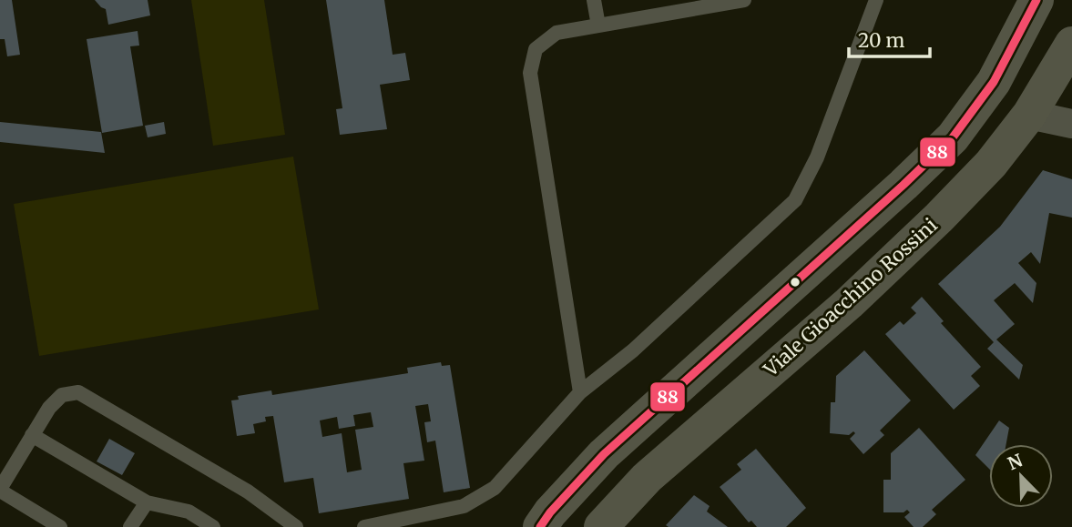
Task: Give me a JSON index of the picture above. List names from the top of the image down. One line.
{"streets":{"main road":["Viale Gioacchino Rossini"]},"lines":["transit line 88"],"scale_bar":"20 m","north":"top left"}
